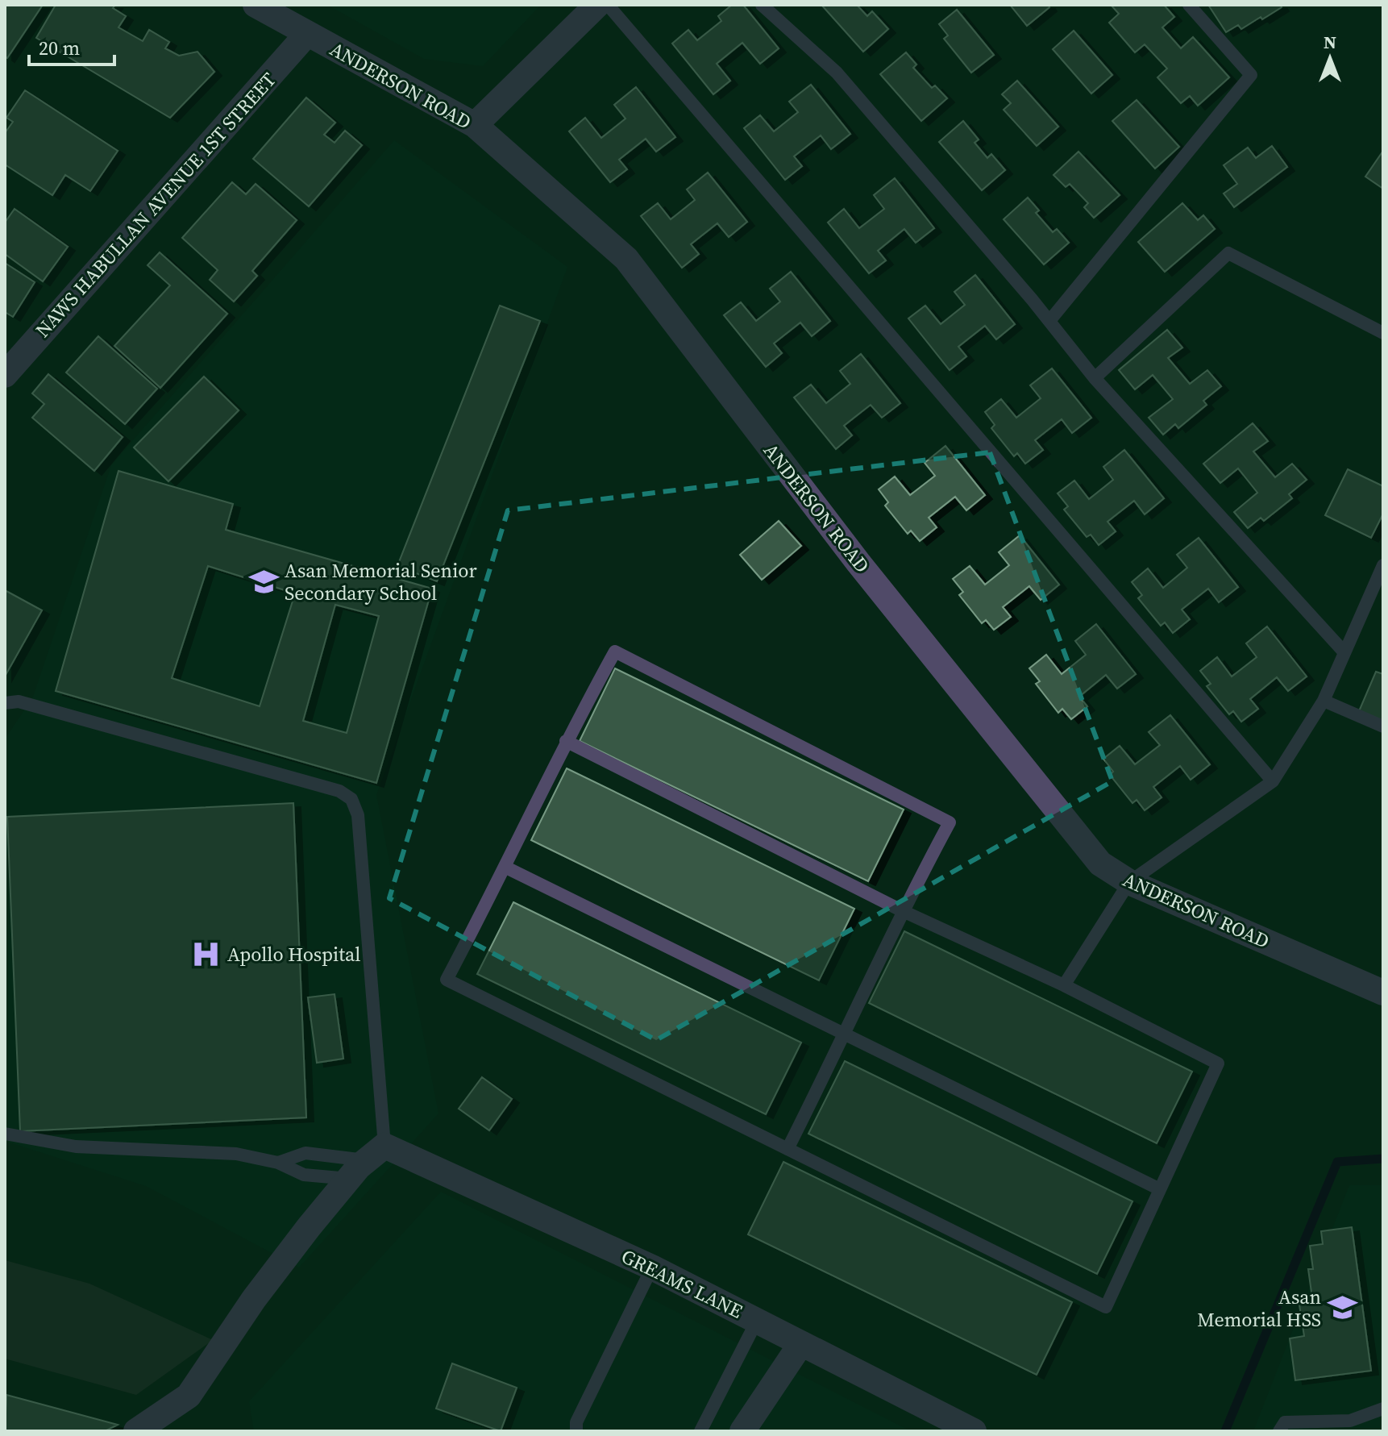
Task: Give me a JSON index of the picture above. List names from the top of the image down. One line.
{"streets":{"street":["ANDERSON ROAD","NAWS HABULLAN AVENUE 1ST STREET","GREAMS LANE"]},"crossings":[["ANDERSON ROAD","NAWS HABULLAN AVENUE 1ST STREET"]],"places":{"school or university":["Asan Memorial Senior Secondary School","Asan Memorial HSS"],"hospital":["Apollo Hospital"]},"scale_bar":"20 m","north":"top"}
